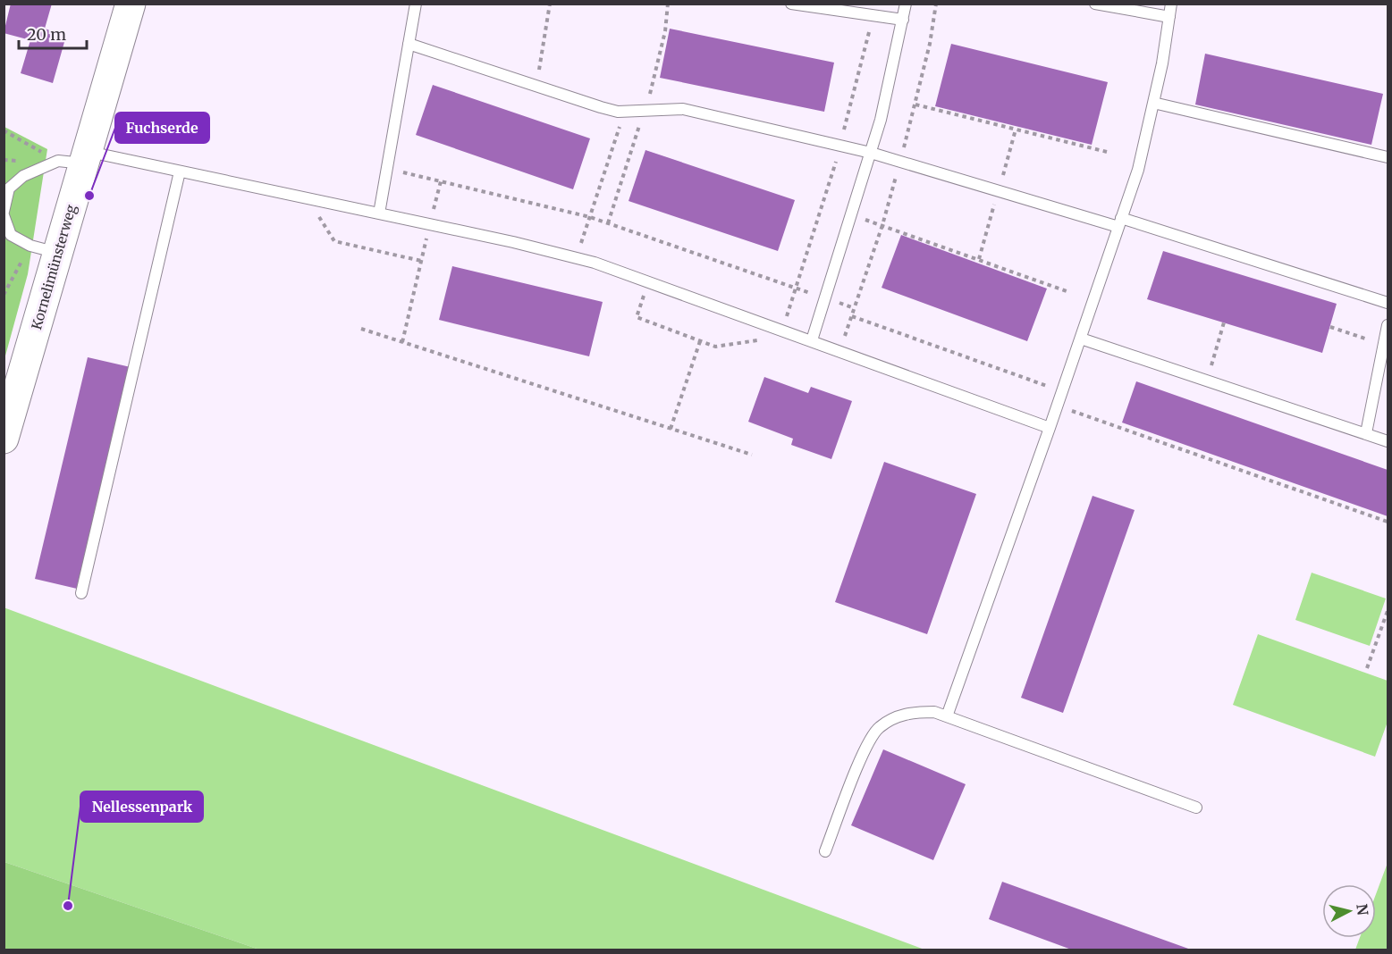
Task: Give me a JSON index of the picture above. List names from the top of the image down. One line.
{"streets":{"street":["Kornelimünsterweg"]},"places":["Fuchserde","Nellessenpark"],"scale_bar":"20 m","north":"right"}
